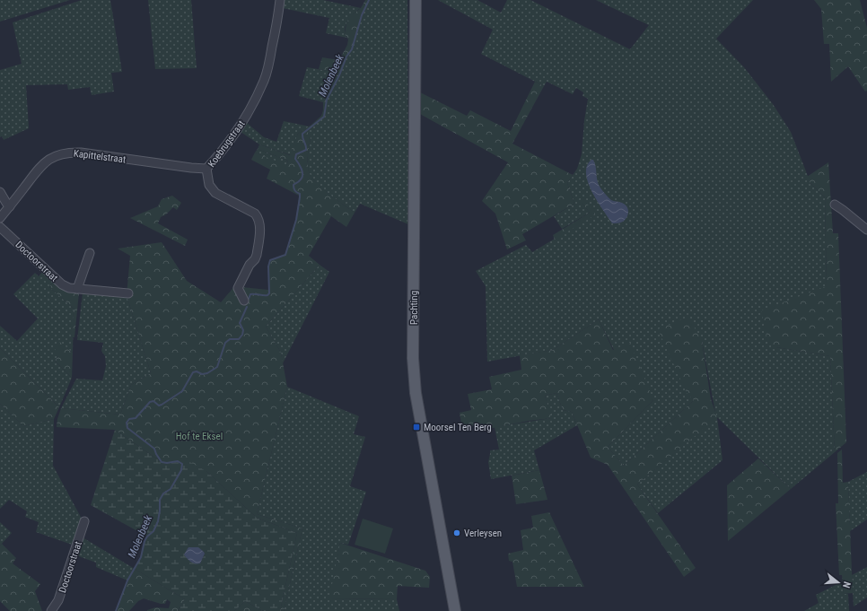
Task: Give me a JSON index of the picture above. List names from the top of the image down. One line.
{"streets":{"main road":["Pachting"],"street":["Koebrugstraat","Kapittelstraat","Doctoorstraat"]},"crossings":[["Koebrugstraat","Kapittelstraat"]],"water":["Molenbeek"],"parks":["Hof te Eksel"],"places":{"transit":["Moorsel Ten Berg"],"other":["Verleysen"]},"north":"right"}
